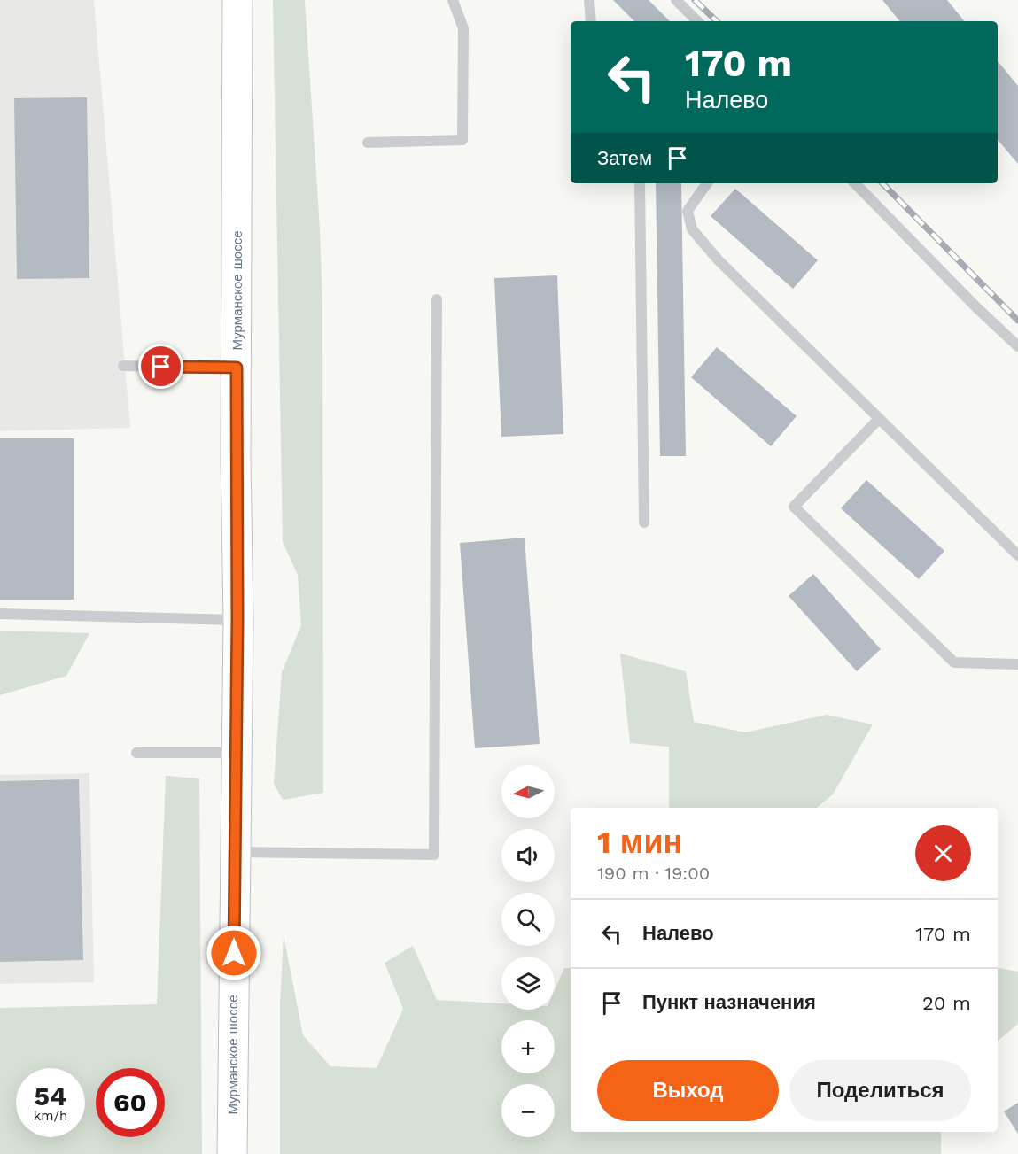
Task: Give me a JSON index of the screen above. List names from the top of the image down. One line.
{"streets":{"main road":["Мурманское шоссе"]},"north":"left","page":{"turn":["170 m","Налево"],"then":"Затем","map_buttons":["+","−"],"heading":["1 мин","190 m · 19:00"],"list":[{"name":"Налево","value":"170 m"},{"name":"Пункт назначения","value":"20 m"}],"buttons":["Выход","Поделиться"],"speed":"54 km/h","limit":"60"}}
